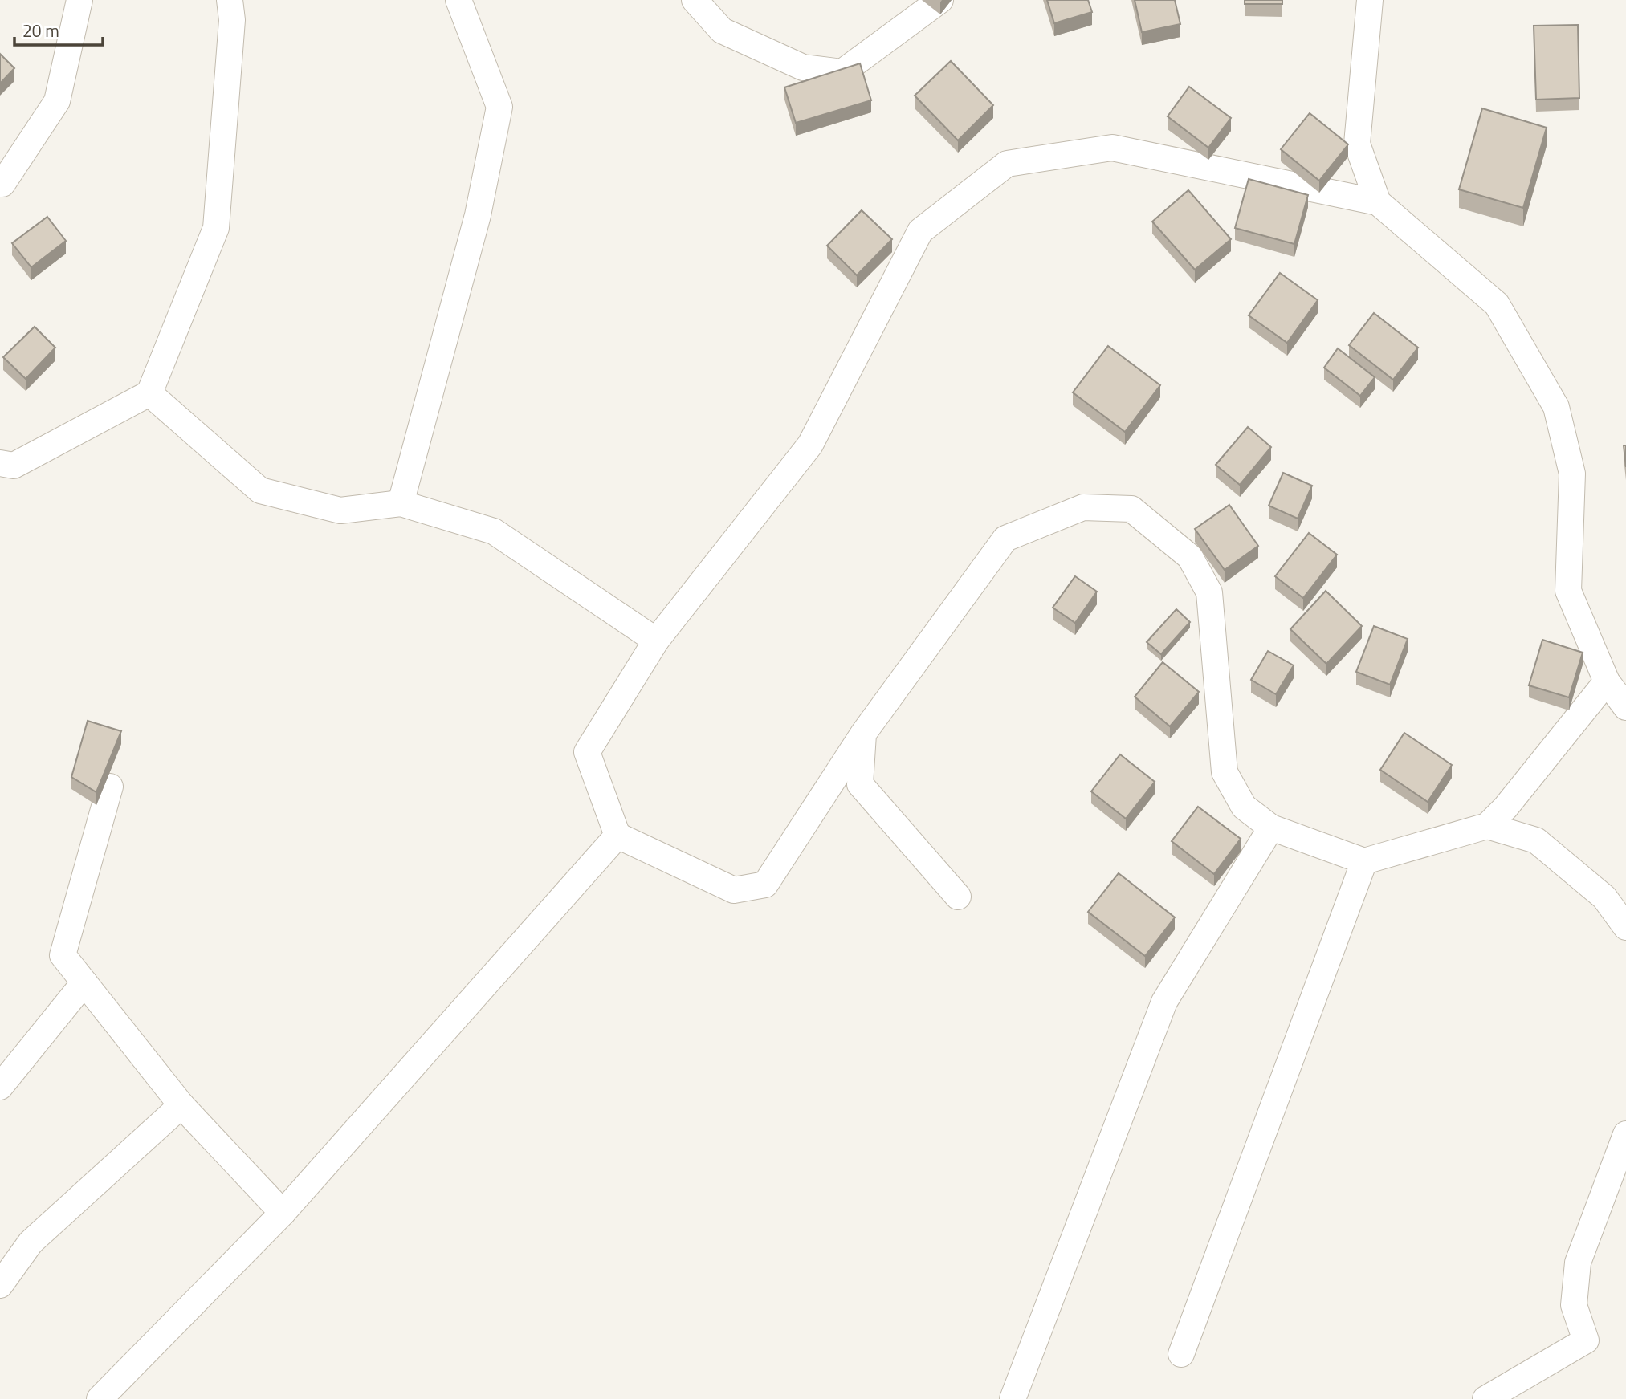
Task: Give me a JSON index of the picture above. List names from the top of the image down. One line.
{"scale_bar":"20 m"}
